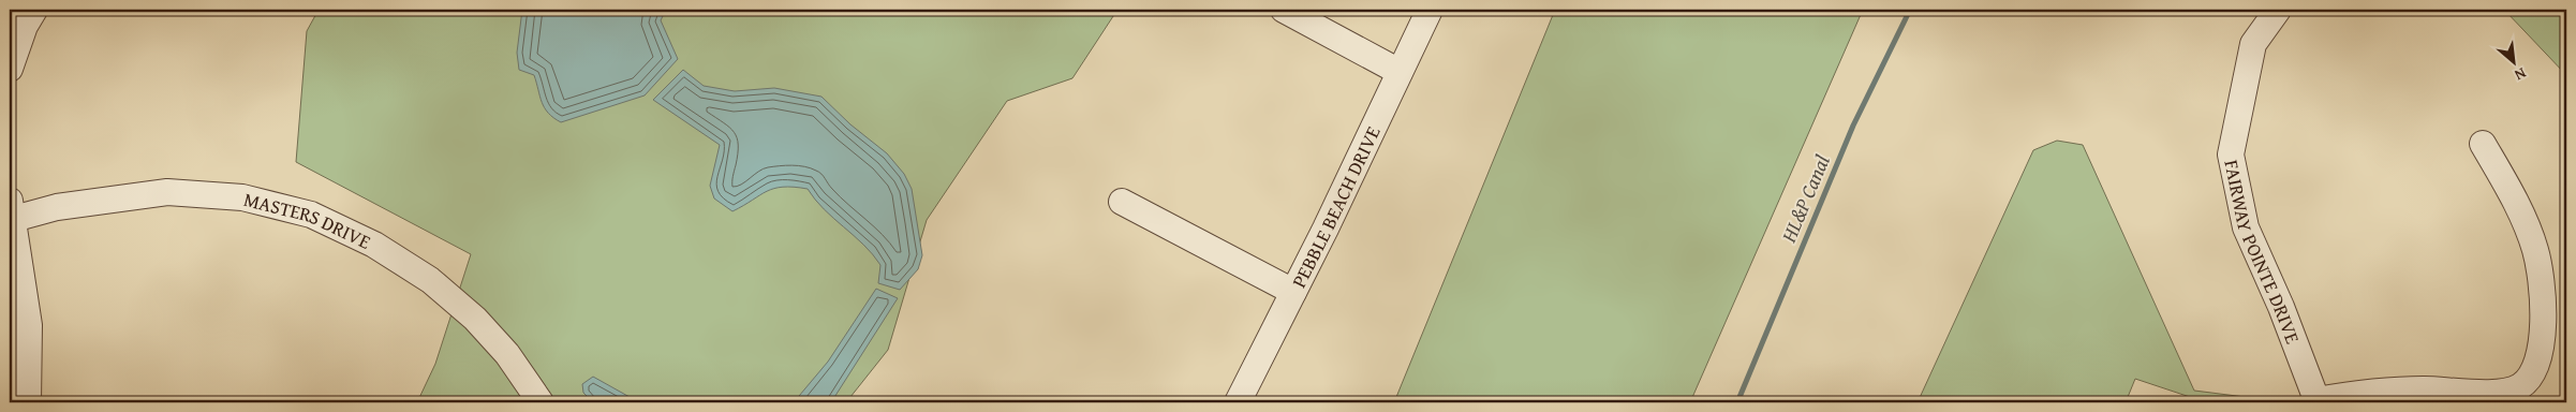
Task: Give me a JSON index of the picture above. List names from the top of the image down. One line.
{"streets":{"street":["PEBBLE BEACH DRIVE","MASTERS DRIVE","FAIRWAY POINTE DRIVE"]},"water":["HL&P Canal"],"north":"bottom right"}
